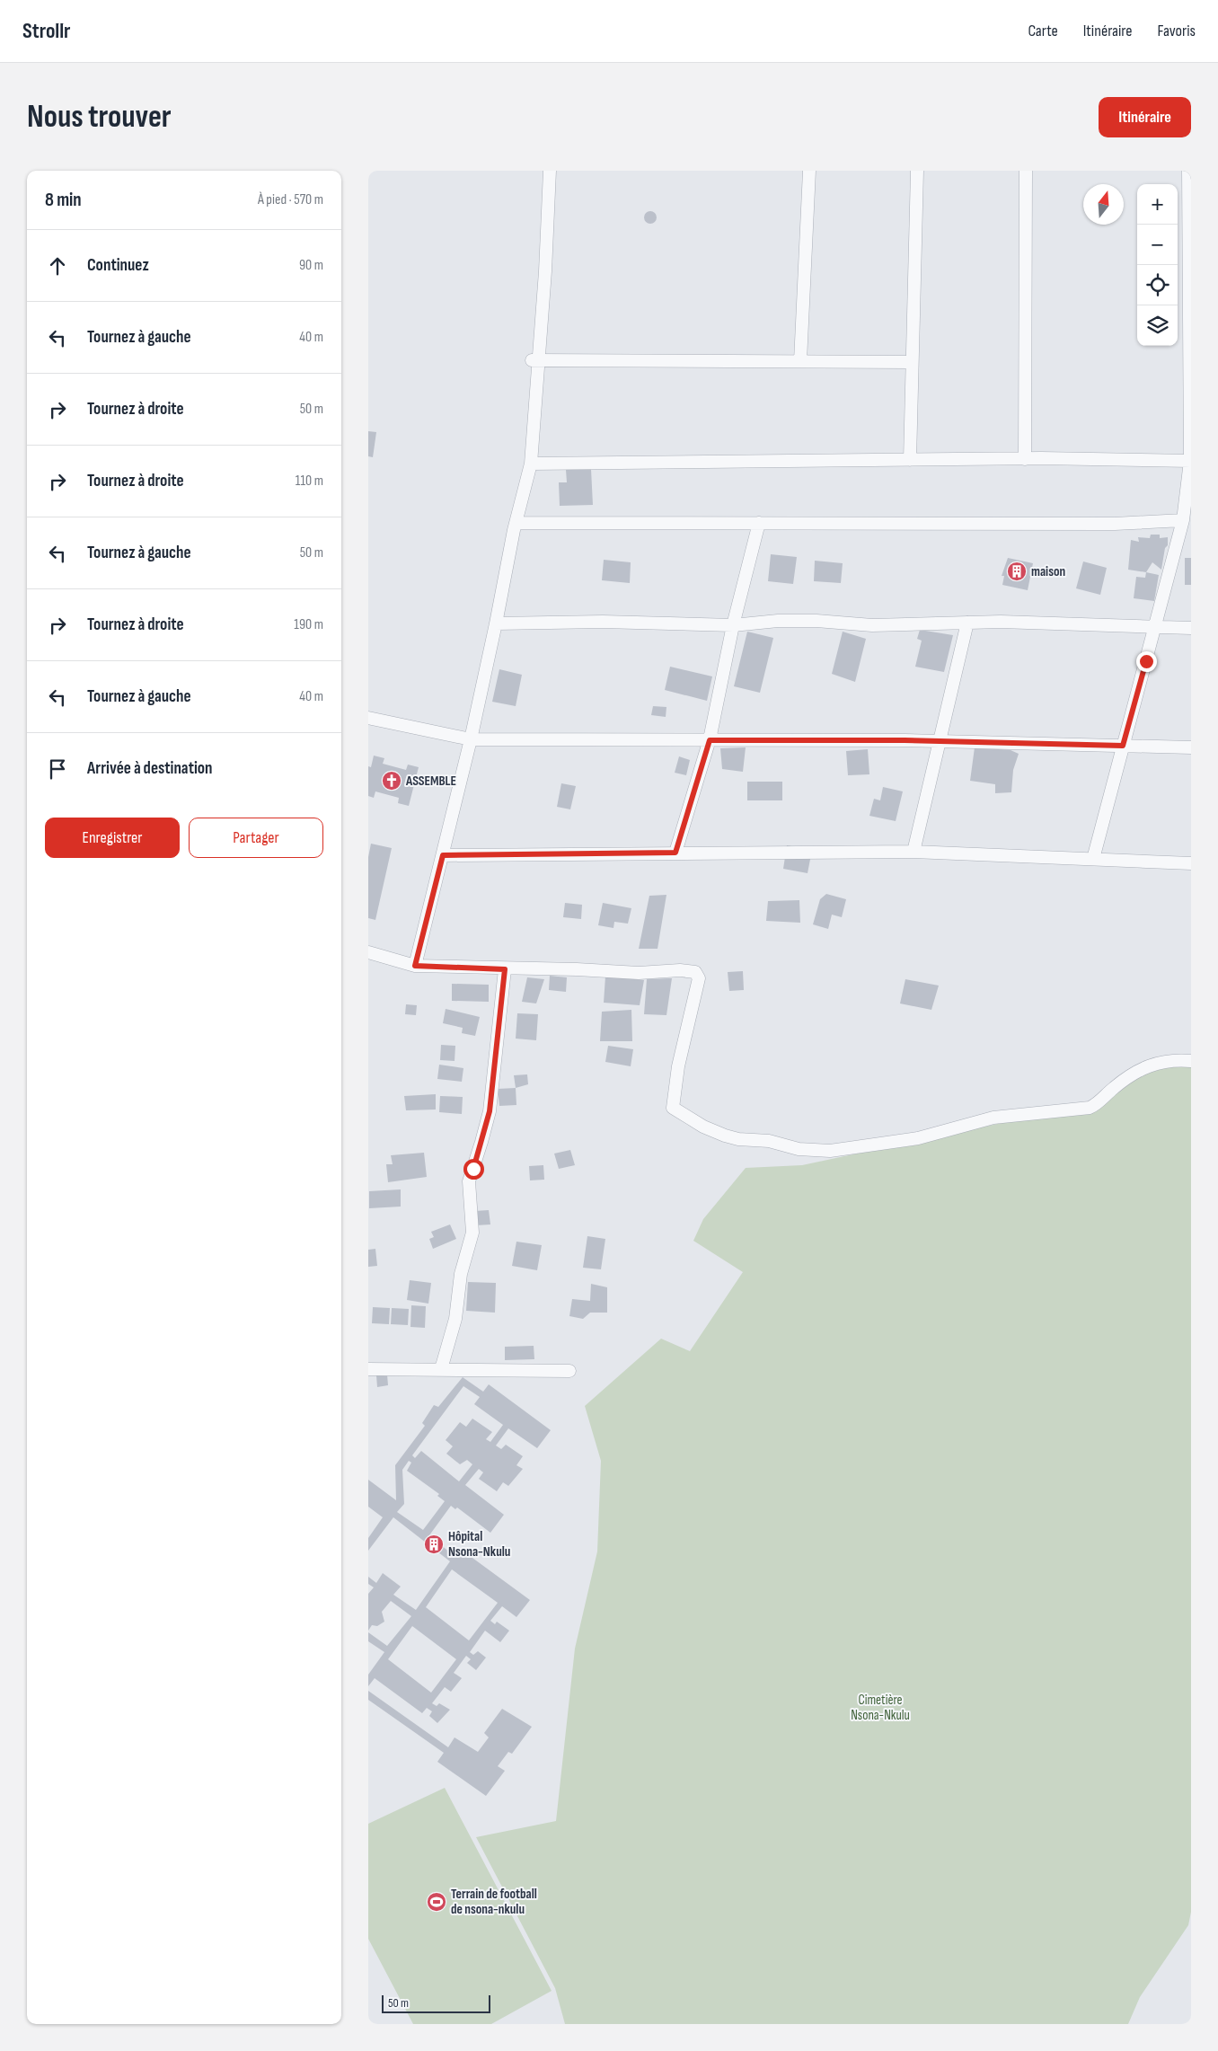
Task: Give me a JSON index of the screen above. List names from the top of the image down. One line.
{"parks":["Cimetière Nsona-Nkulu"],"places":{"building":["maison","Hôpital Nsona-Nkulu"],"church":["ASSEMBLE"],"sports":["Terrain de football de nsona-nkulu"]},"scale_bar":"50 m","north":"top","page":{"header":"Strollr","nav":["Carte","Itinéraire","Favoris"],"buttons":["Itinéraire",["Enregistrer","Partager"]],"title":"Nous trouver","heading":["8 min","À pied · 570 m"],"map_buttons":["+","−"],"list":[["Continuez","90 m"],["Tournez à gauche","40 m"],["Tournez à droite","50 m"],["Tournez à droite","110 m"],["Tournez à gauche","50 m"],["Tournez à droite","190 m"],["Tournez à gauche","40 m"],"Arrivée à destination"],"scale":"50 m"}}
